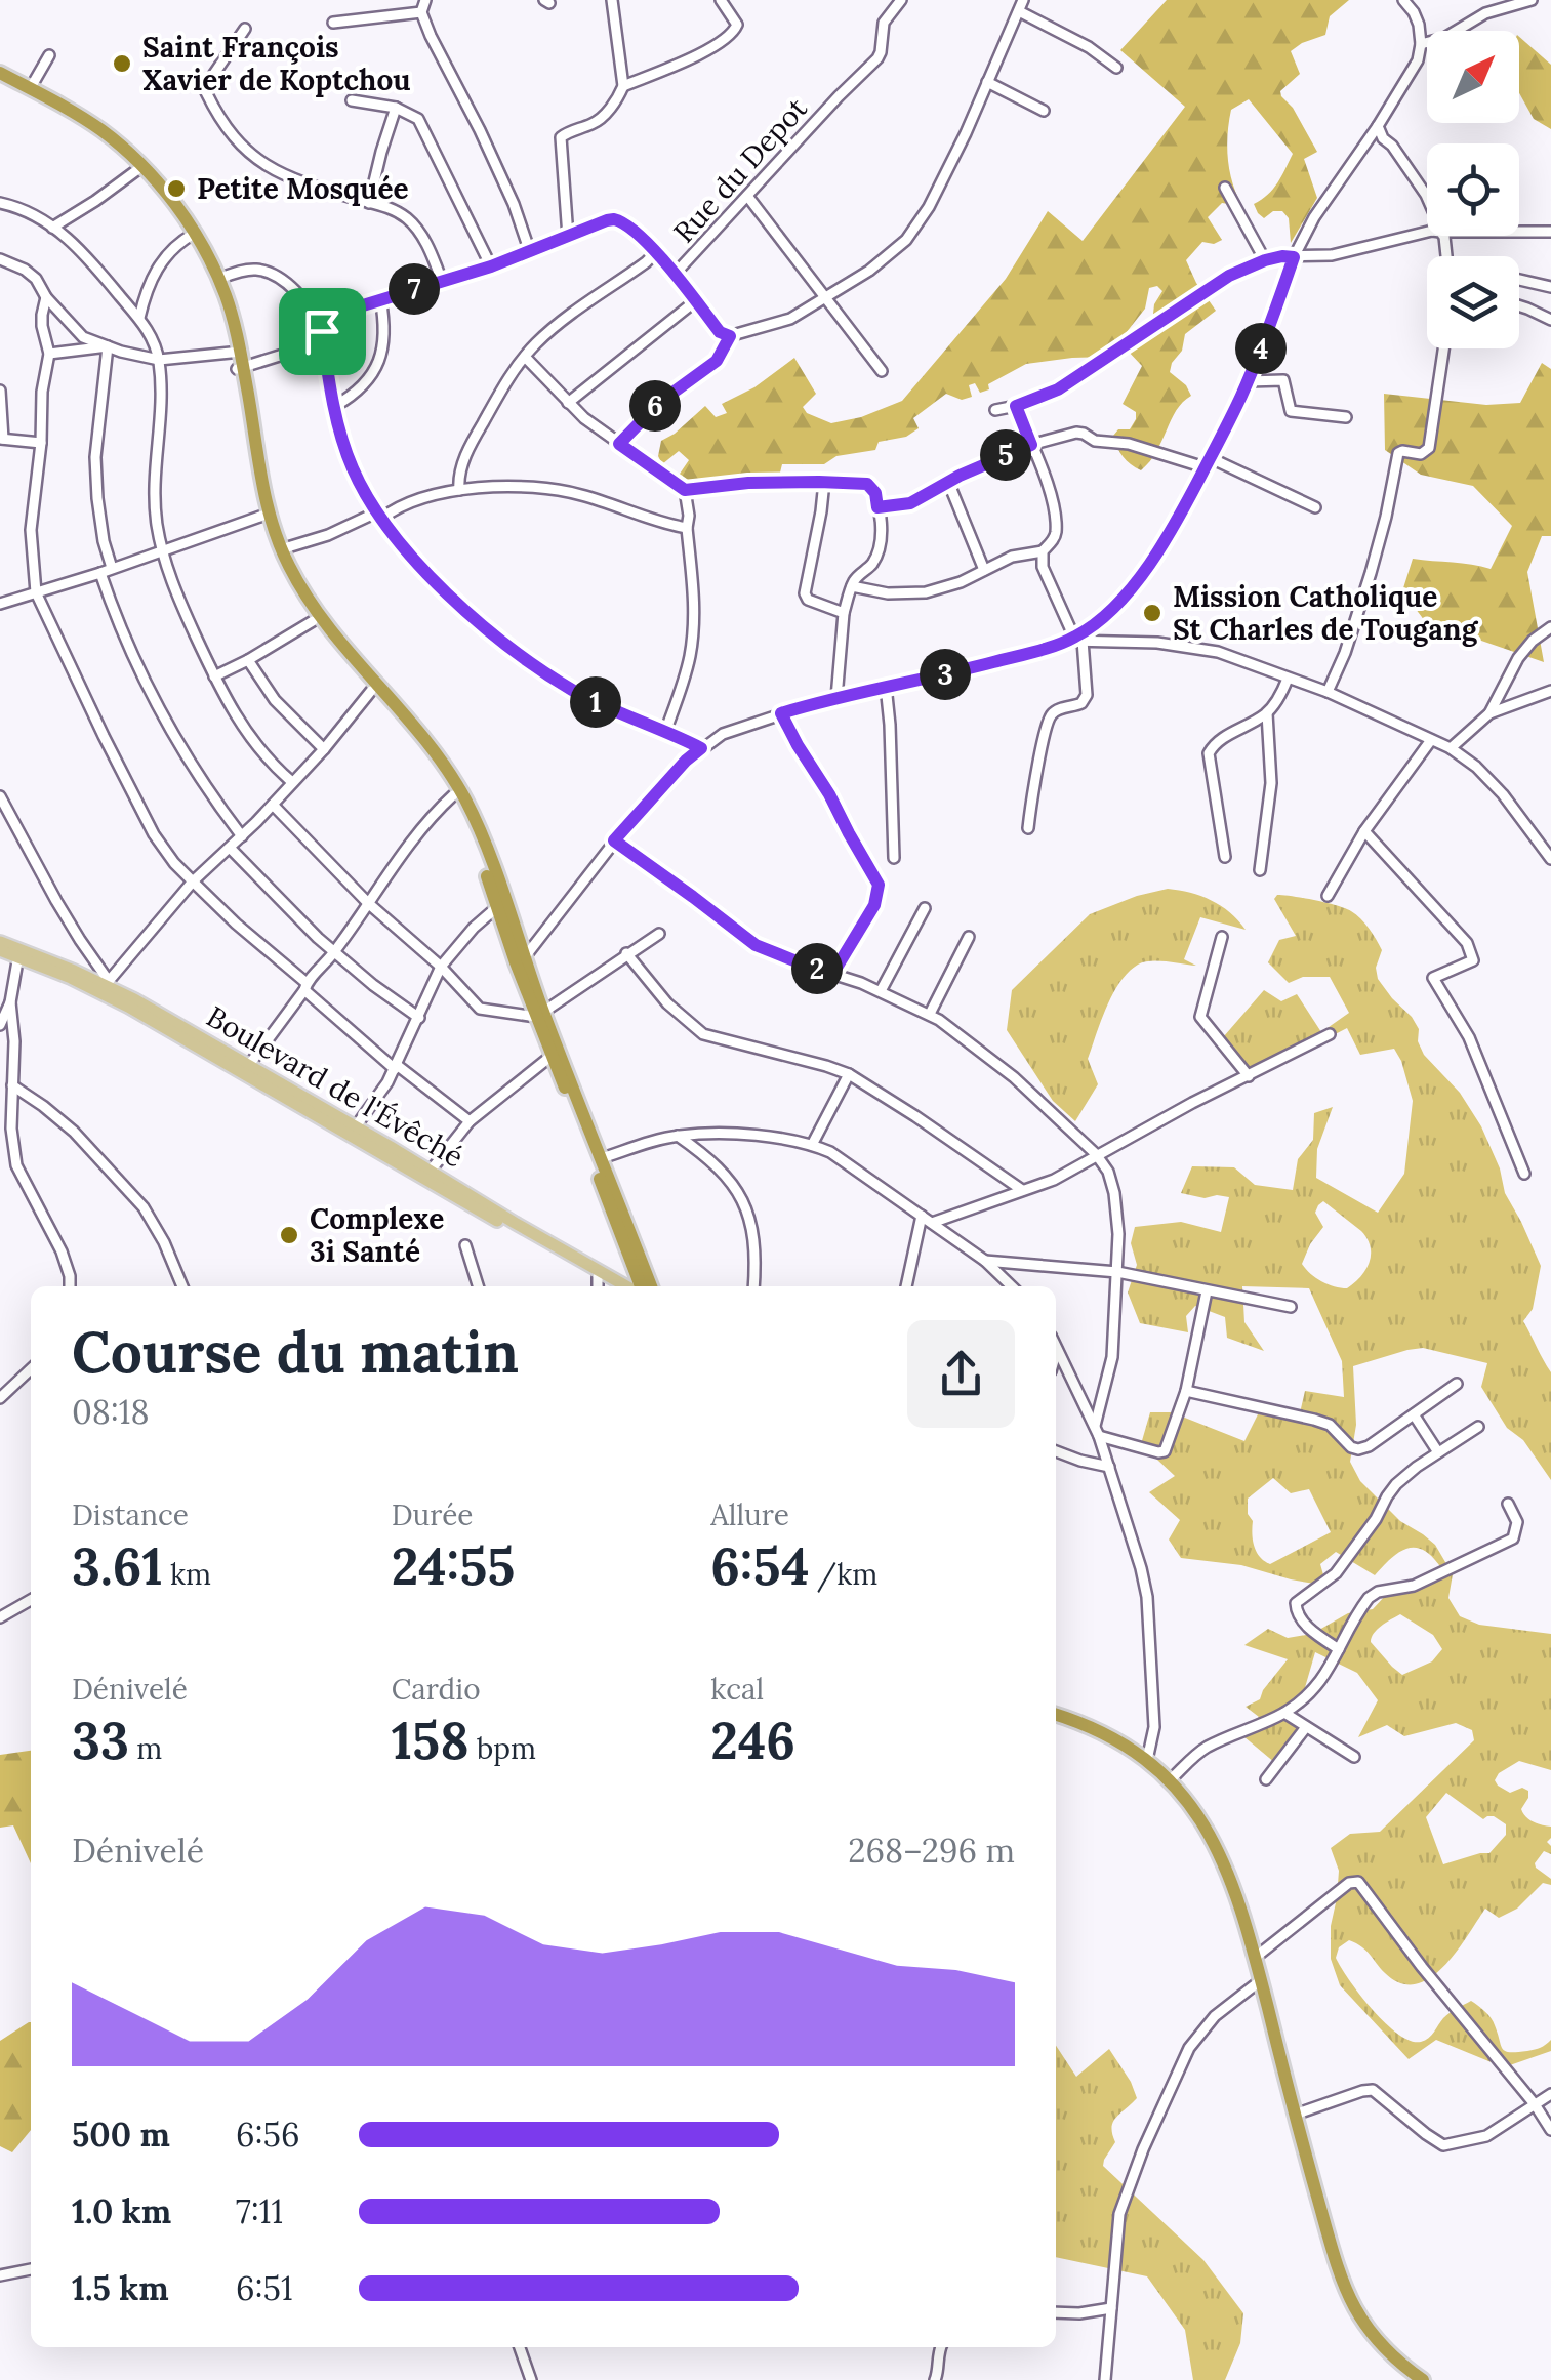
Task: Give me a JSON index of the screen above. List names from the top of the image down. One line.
{"streets":{"main road":["Boulevard de l'Évêché"],"street":["Rue du Depot"]},"places":["Saint François Xavier de Koptchou","Petite Mosquée","Mission Catholique St Charles de Tougang","Complexe 3i Santé"],"north":"top right","page":{"pins":["7","4","6","5","3","1","2"],"heading":["Course du matin","08:18"],"stats":[["Distance","3.61 km"],["Durée","24:55"],["Allure","6:54 /km"],["Dénivelé","33 m"],["Cardio","158 bpm"],["kcal","246"]],"chart":["Dénivelé","268–296 m"],"list":[{"name":"500 m","note":"6:56"},{"name":"1.0 km","note":"7:11"},{"name":"1.5 km","note":"6:51"}]}}
